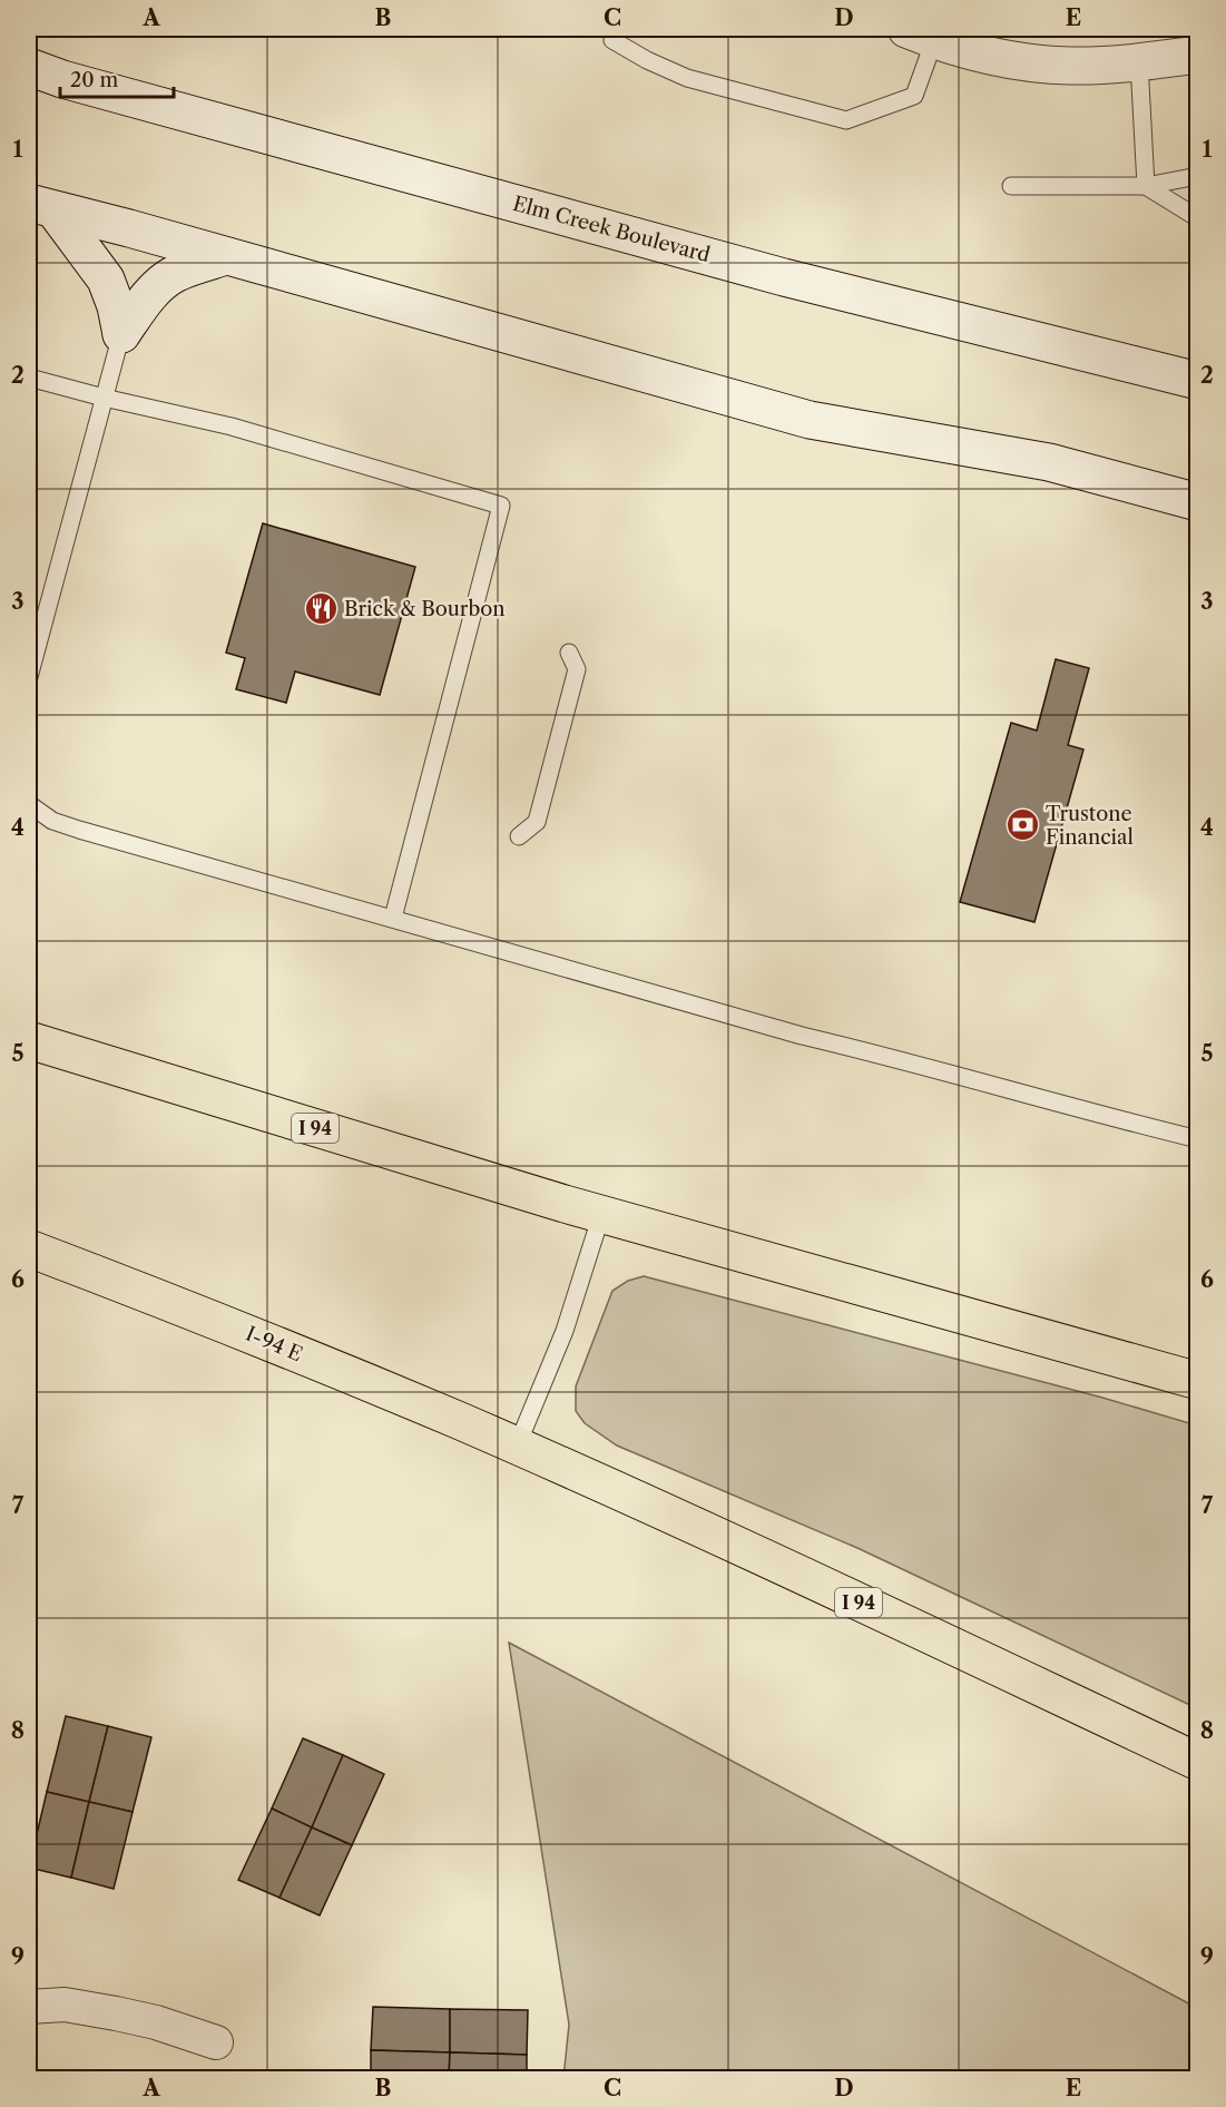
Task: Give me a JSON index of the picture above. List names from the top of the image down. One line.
{"streets":{"highway":["I 94","I-94 E"],"main road":["Elm Creek Boulevard"]},"crossings":[["I 94","I-94 E"]],"places":{"restaurant":["Brick & Bourbon"],"bank":["Trustone Financial"]},"scale_bar":"20 m","grid":{"columns":["A","B","C","D","E"],"rows":["1","2","3","4","5","6","7","8","9"]}}
